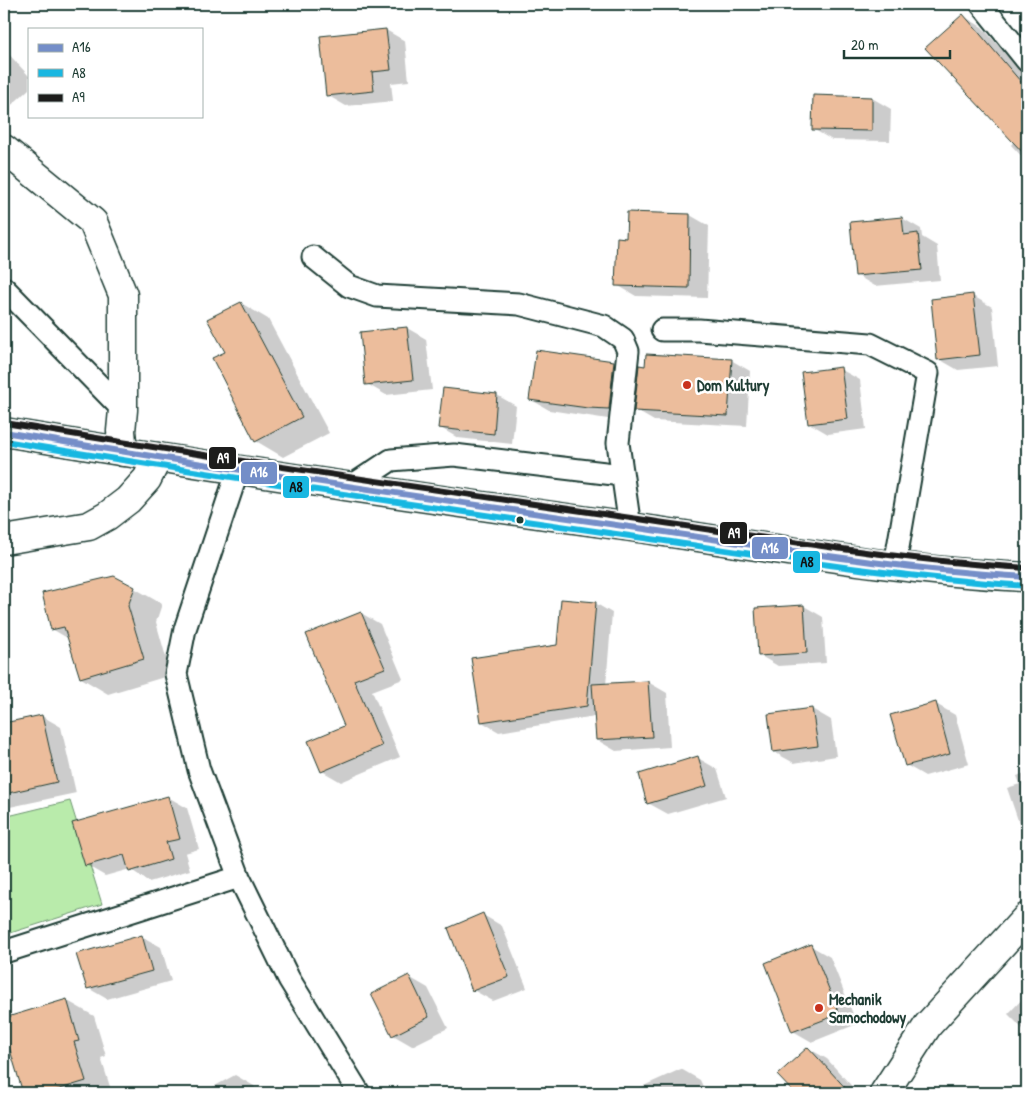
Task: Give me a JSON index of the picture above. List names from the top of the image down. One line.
{"places":["Dom Kultury","Mechanik Samochodowy"],"lines":["transit line A9","transit line A16","transit line A8"],"legend":["A16","A8","A9"],"scale_bar":"20 m"}
